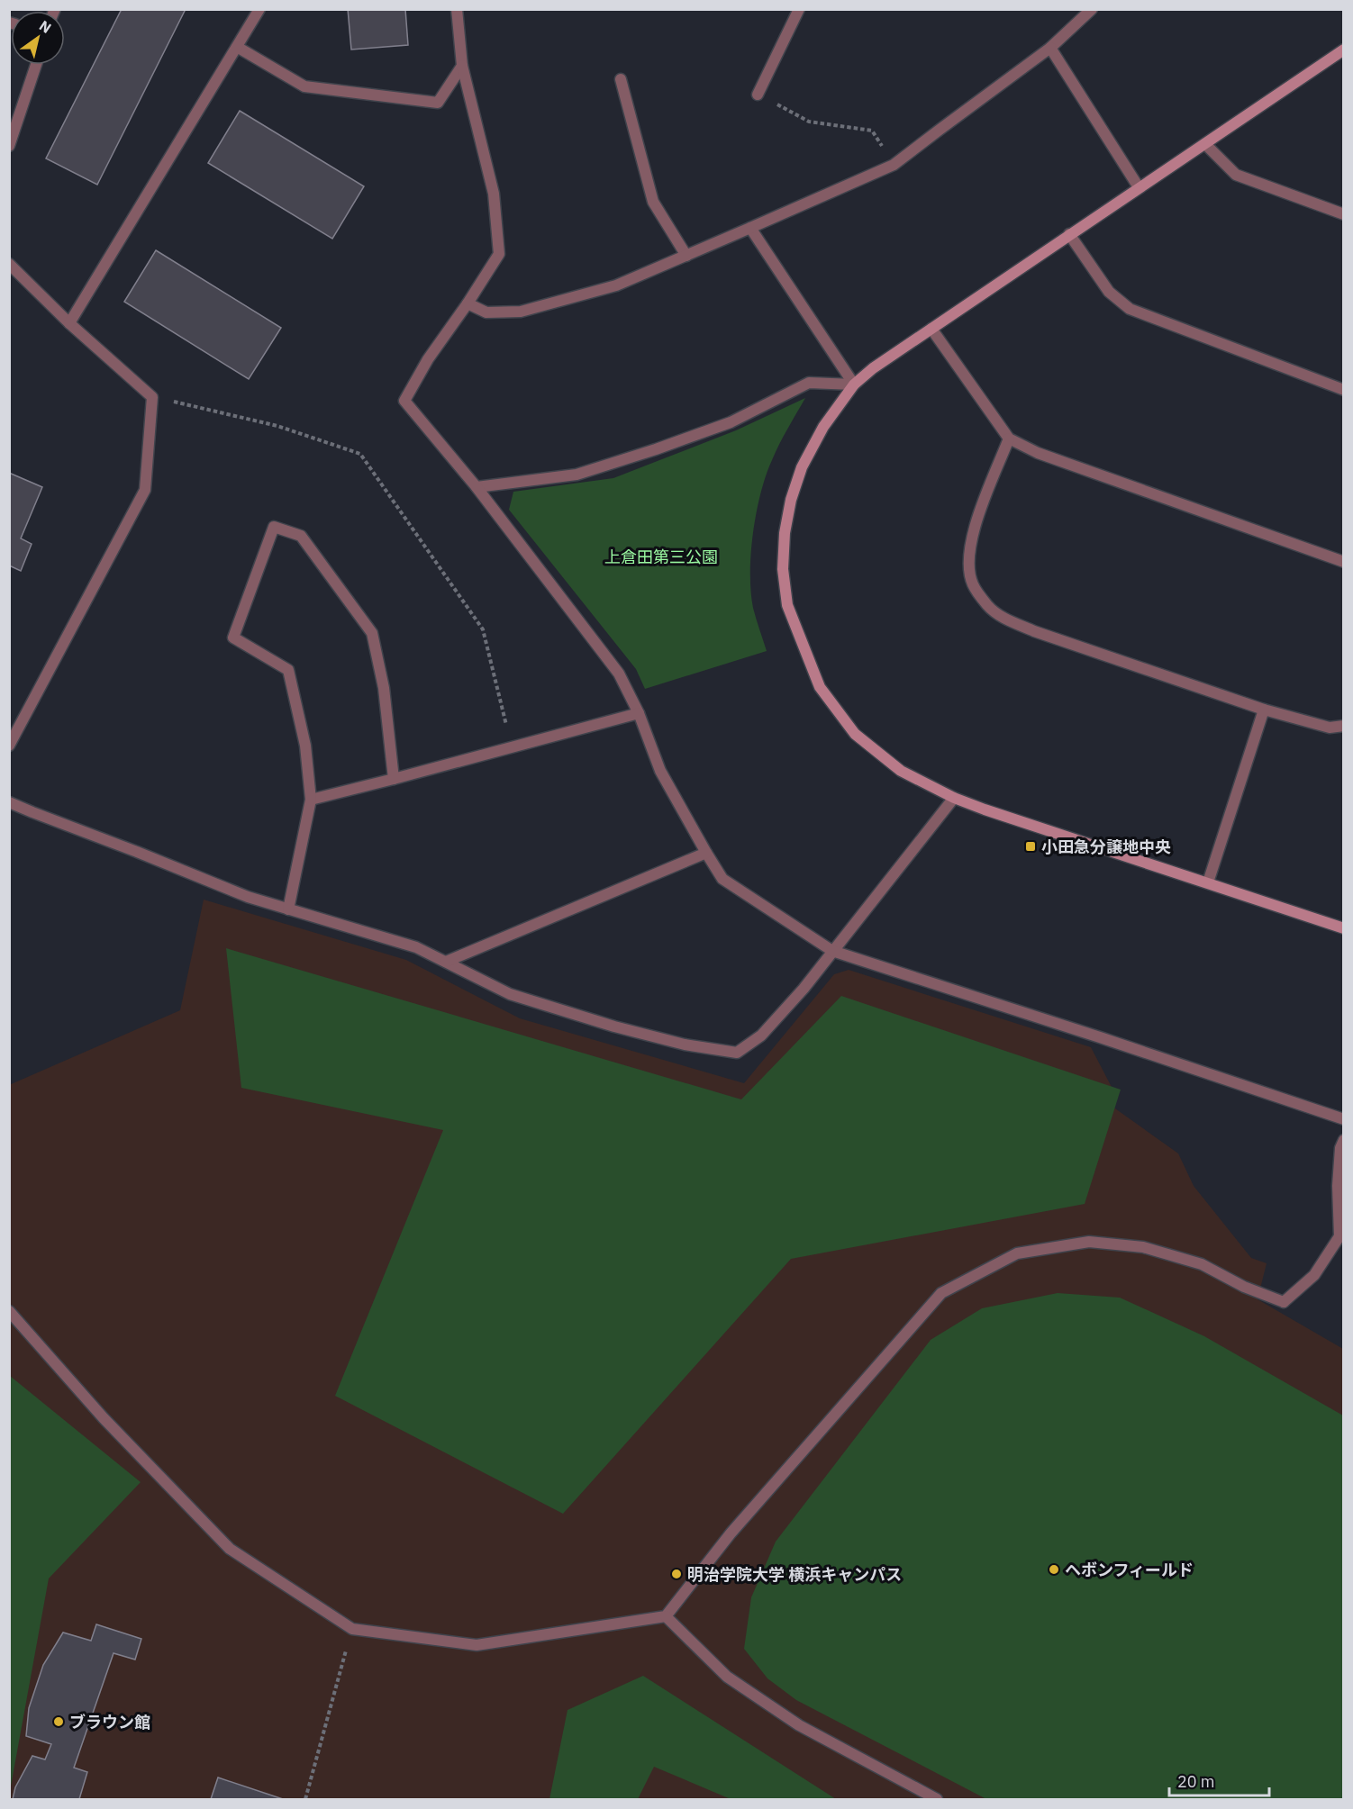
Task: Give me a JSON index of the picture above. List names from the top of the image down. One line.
{"parks":["上倉田第三公園"],"places":{"transit":["小田急分譲地中央"],"other":["ヘボンフィールド","明治学院大学 横浜キャンパス","ブラウン館"]},"scale_bar":"20 m","north":"top right"}
